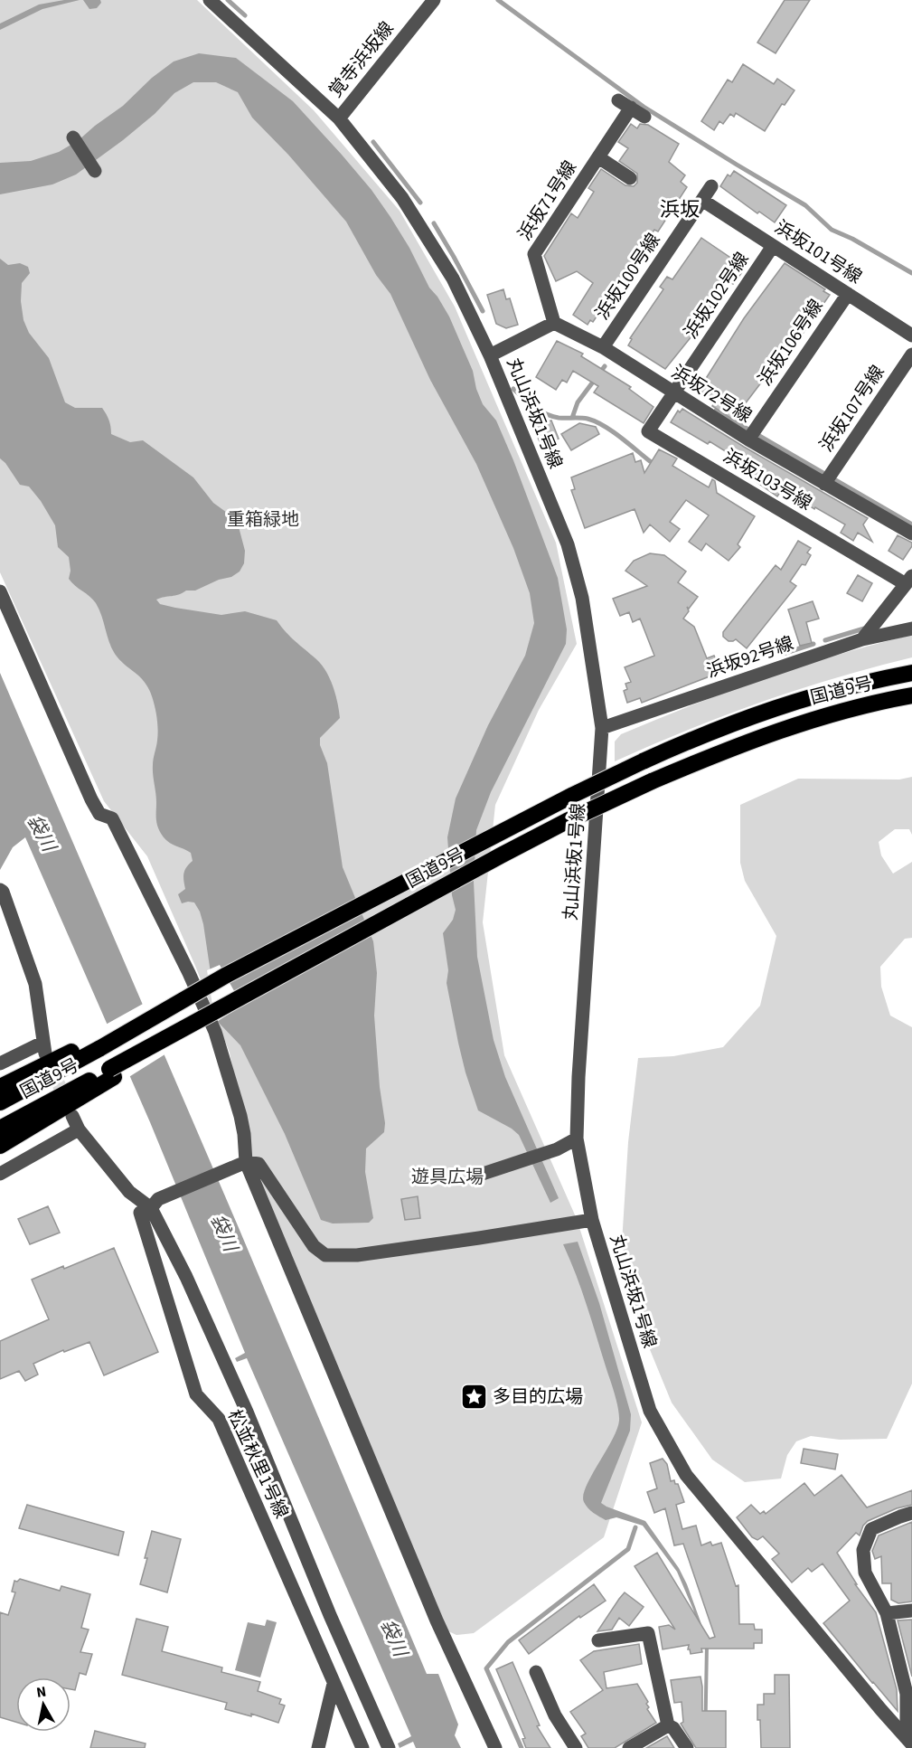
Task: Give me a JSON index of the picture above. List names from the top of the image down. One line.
{"streets":{"highway":["国道9号"],"street":["覚寺浜坂線","浜坂71号線","浜坂101号線","浜坂100号線","浜坂102号線","浜坂106号線","浜坂72号線","浜坂107号線","丸山浜坂1号線","浜坂103号線","浜坂92号線","松並秋里1号線"]},"crossings":[["覚寺浜坂線","丸山浜坂1号線"],["浜坂71号線","浜坂72号線"],["浜坂101号線","浜坂100号線"],["浜坂101号線","浜坂102号線"],["浜坂101号線","浜坂106号線"],["浜坂100号線","浜坂72号線"],["浜坂102号線","浜坂72号線"],["浜坂102号線","浜坂103号線"],["浜坂106号線","浜坂72号線"],["浜坂72号線","浜坂107号線"],["浜坂72号線","浜坂103号線"],["丸山浜坂1号線","浜坂92号線"]],"districts":["浜坂"],"water":["袋川"],"parks":["重箱緑地","遊具広場"],"places":{"place":["多目的広場"]},"north":"top"}
